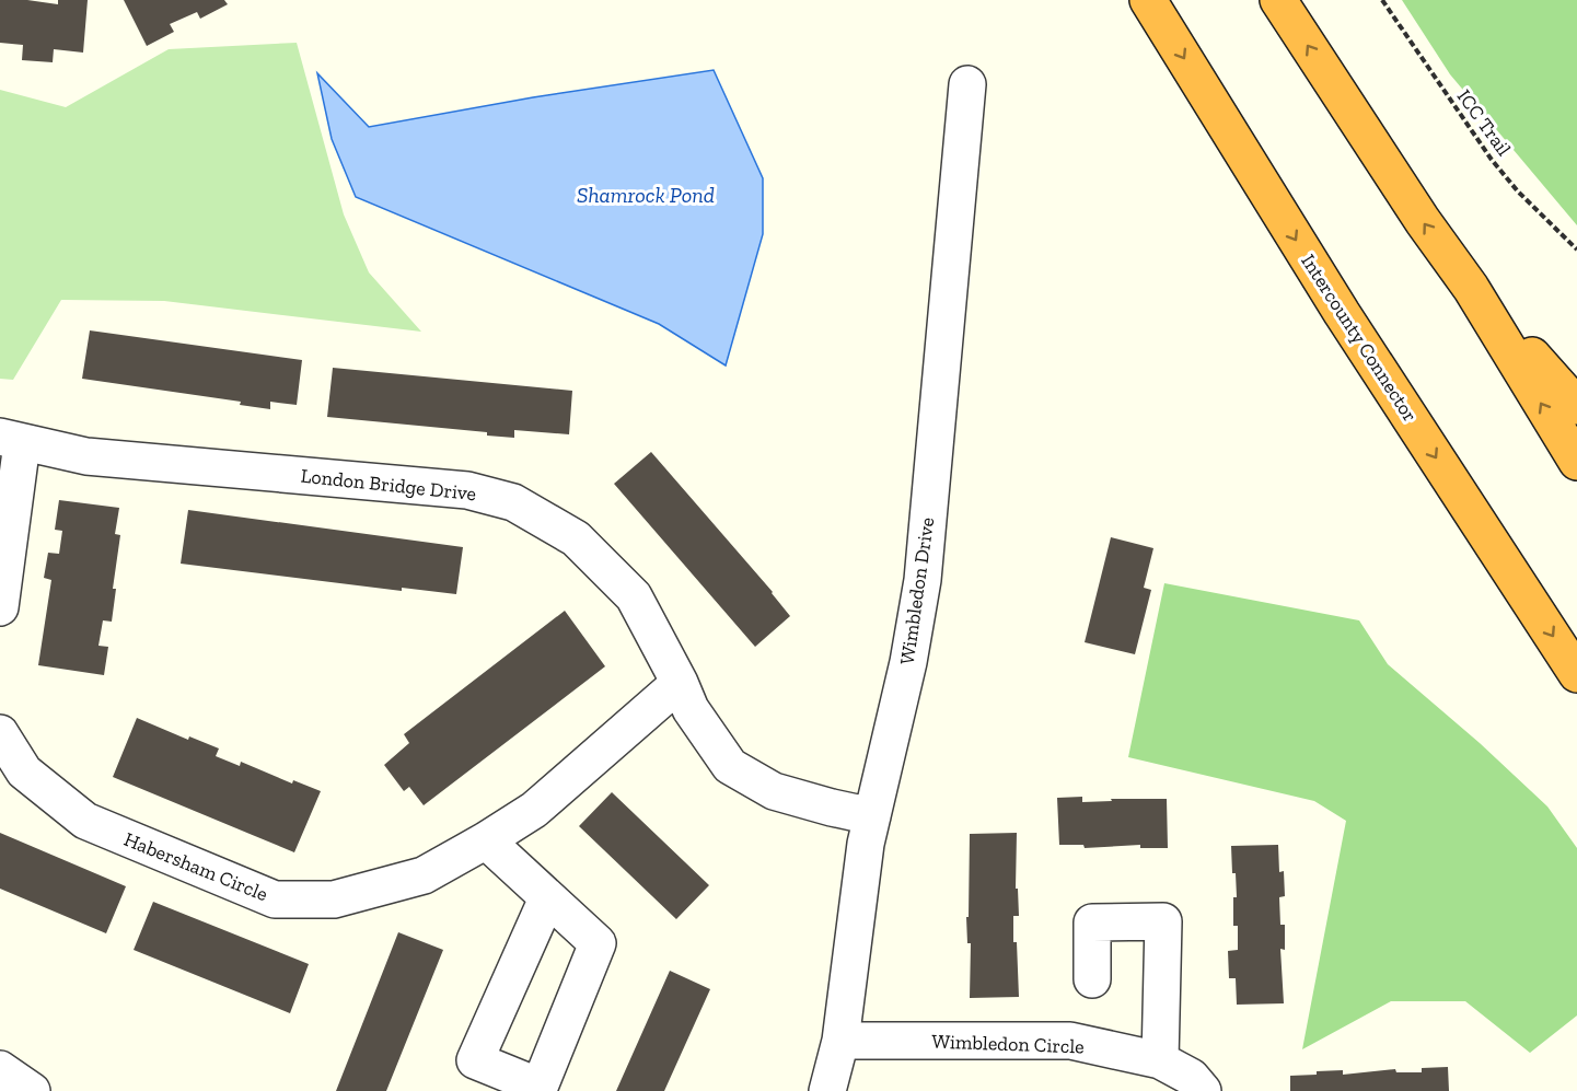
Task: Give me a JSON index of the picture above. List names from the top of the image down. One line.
{"streets":{"highway":["Intercounty Connector"],"street":["London Bridge Drive","Wimbledon Drive","Habersham Circle","Wimbledon Circle"],"path":["ICC Trail"]},"crossings":[["London Bridge Drive","Wimbledon Drive"],["London Bridge Drive","Habersham Circle"],["Wimbledon Drive","Wimbledon Circle"]],"water":["Shamrock Pond"]}
